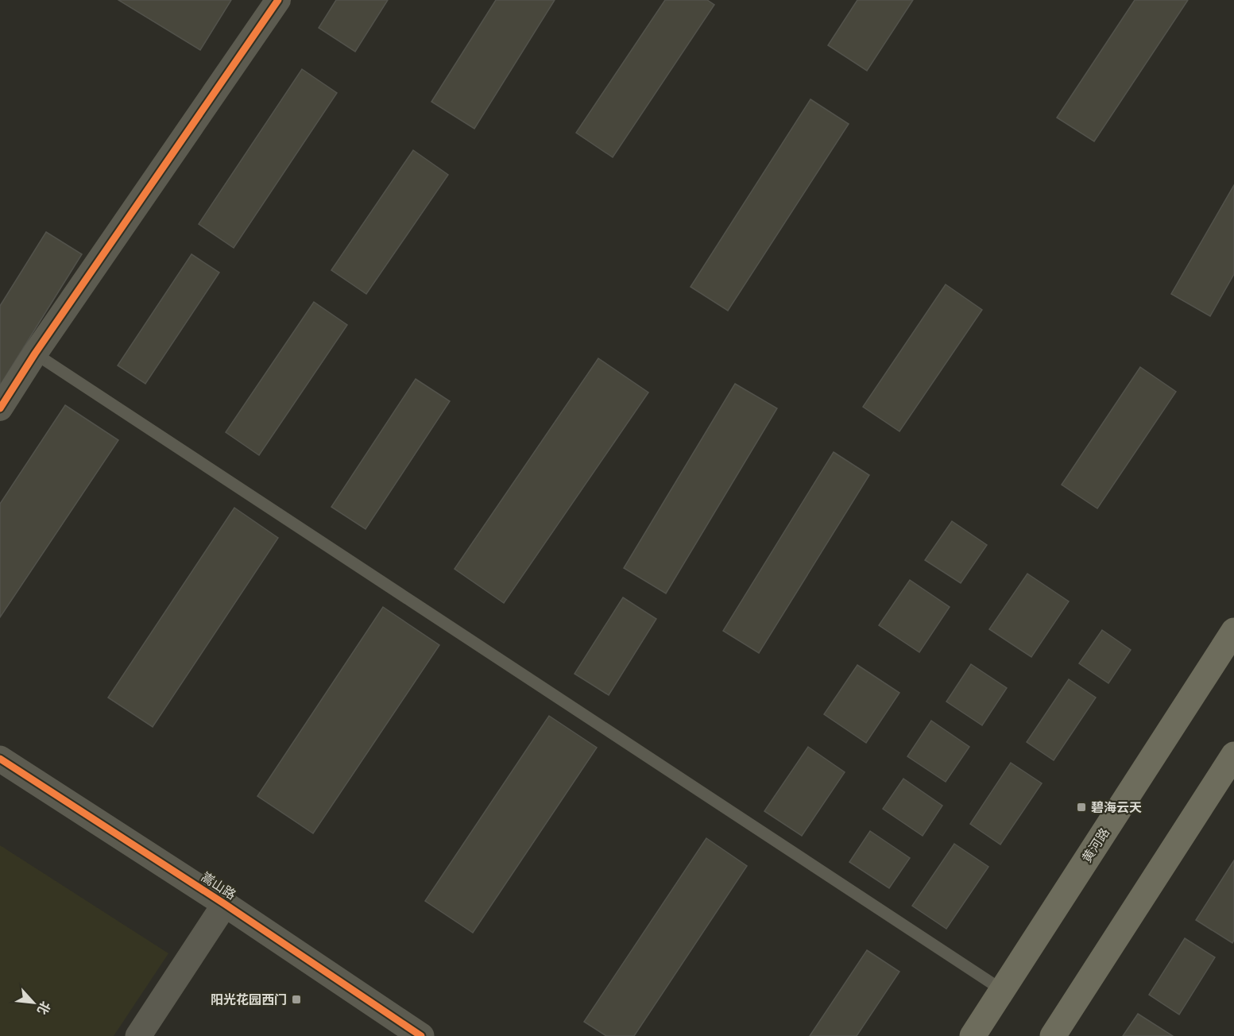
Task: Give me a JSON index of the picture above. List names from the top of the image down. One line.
{"streets":{"main road":["黄河路"],"street":["嵩山路"]},"places":{"transit":["碧海云天","阳光花园西门"]},"north":"bottom right"}
